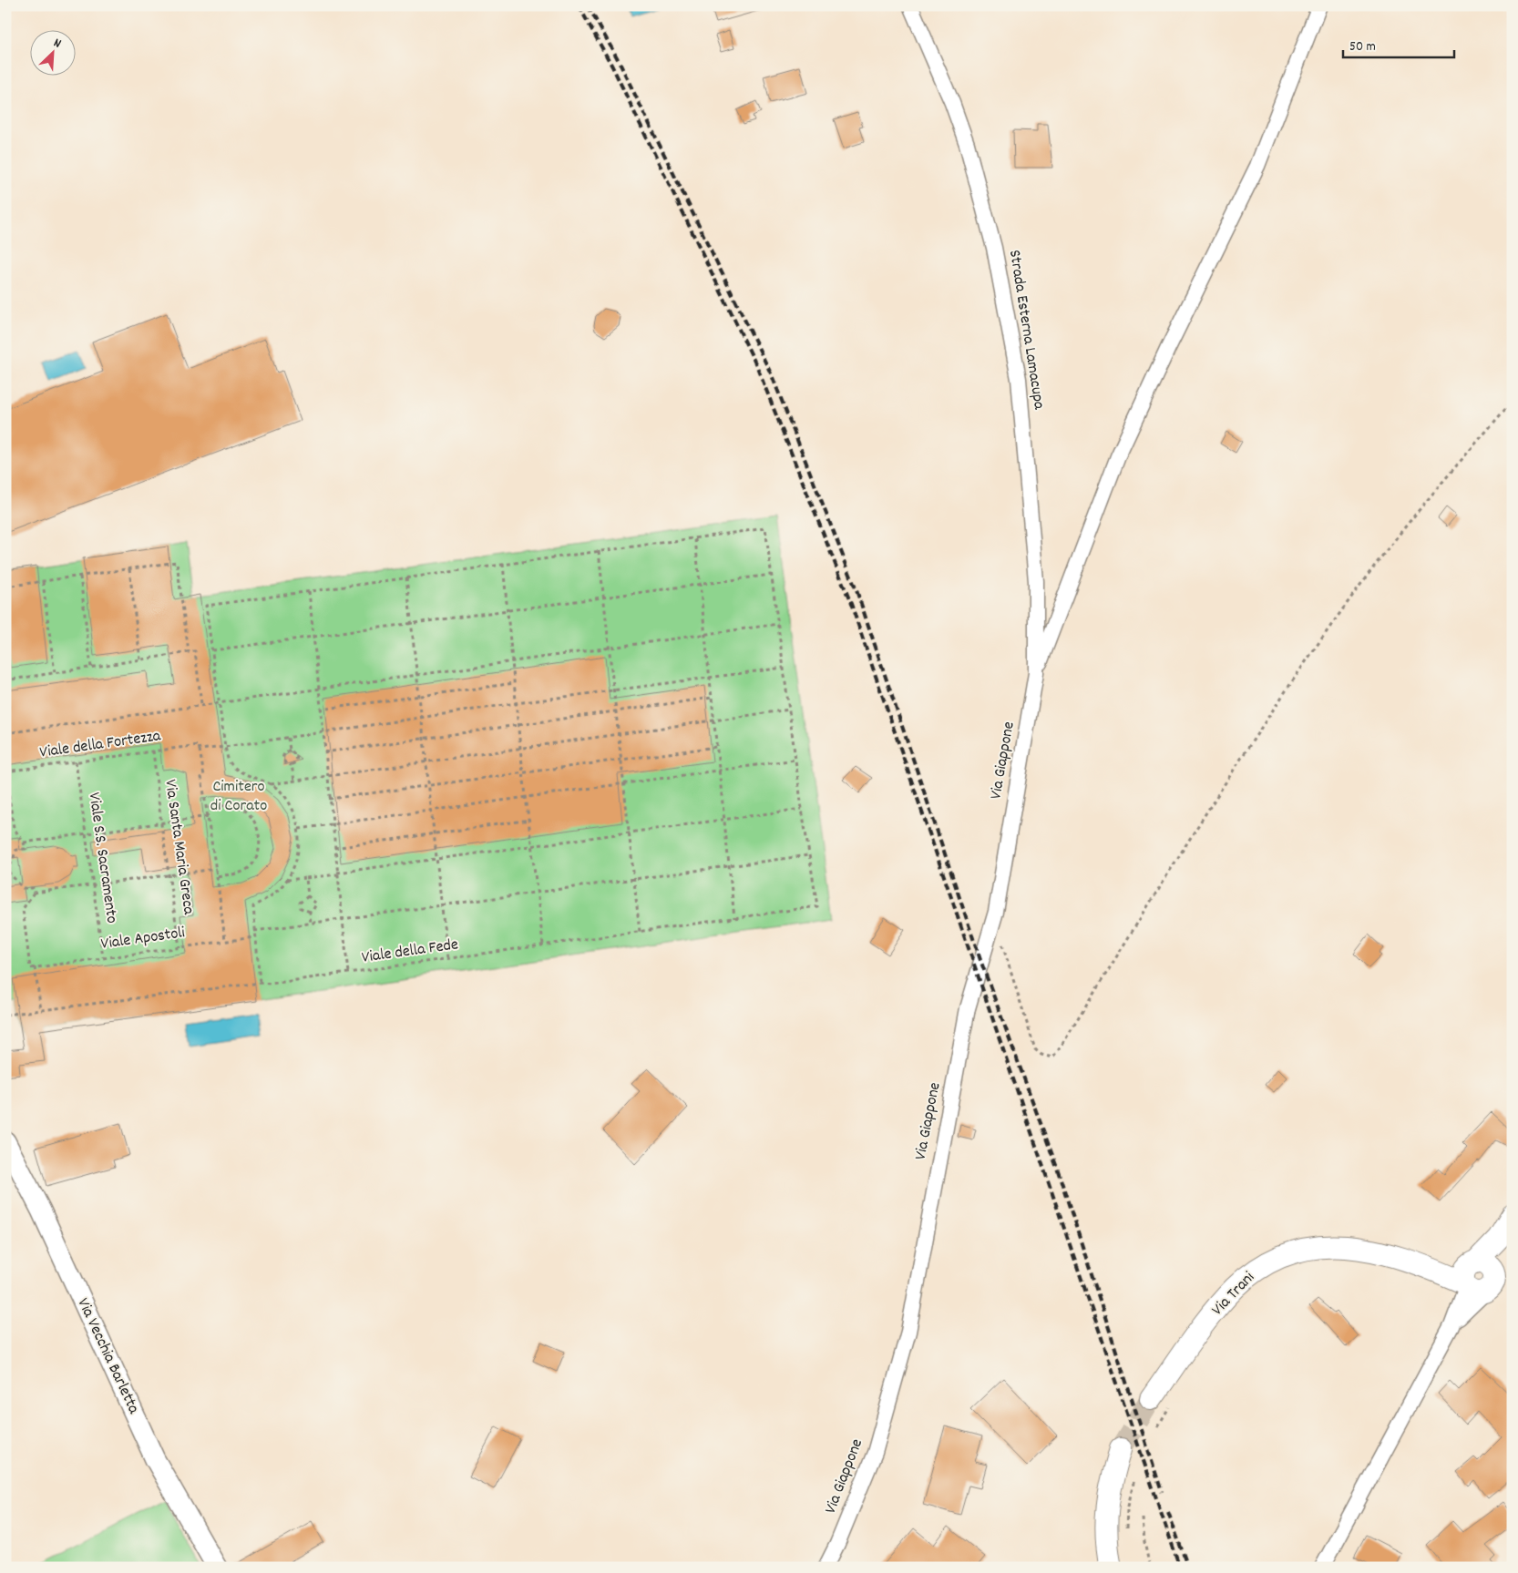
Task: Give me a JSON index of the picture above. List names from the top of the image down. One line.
{"streets":{"main road":["Via Trani"],"street":["Strada Esterna Lamacupa","Via Giappone","Via Vecchia Barletta"],"path":["Viale della Fortezza","Via Santa Maria Greca","Viale S.S. Sacramento","Viale Apostoli","Viale della Fede"]},"crossings":[["Strada Esterna Lamacupa","Via Giappone"],["Viale della Fortezza","Via Santa Maria Greca"],["Viale della Fortezza","Viale S.S. Sacramento"],["Via Santa Maria Greca","Viale Apostoli"],["Viale S.S. Sacramento","Viale Apostoli"]],"parks":["Cimitero di Corato"],"scale_bar":"50 m","north":"top right"}
